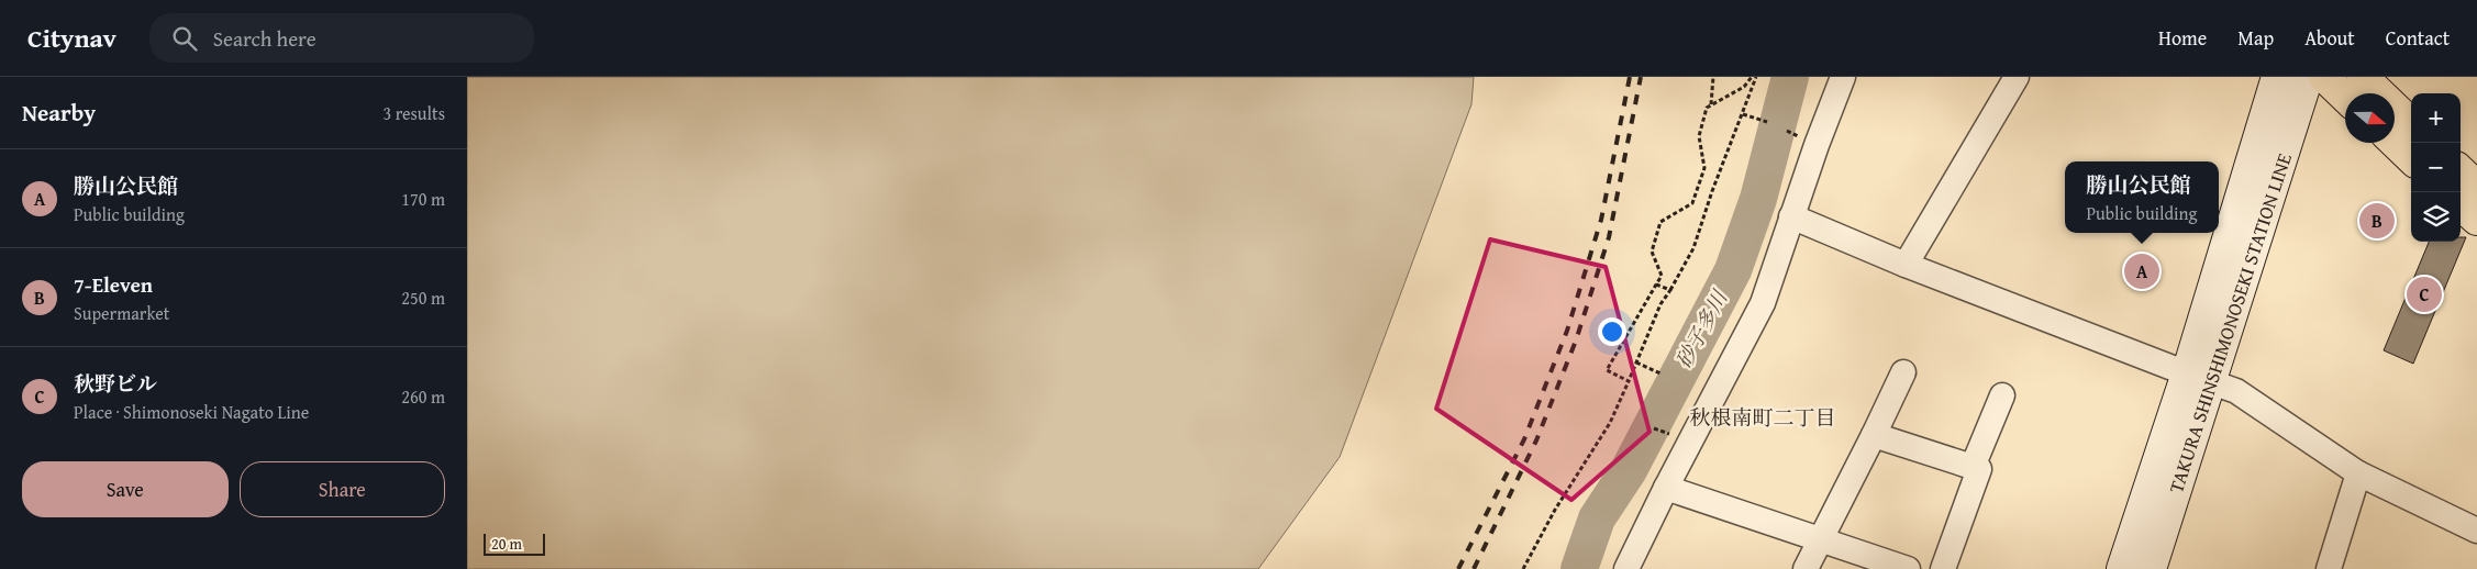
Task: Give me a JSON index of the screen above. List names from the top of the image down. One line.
{"streets":{"main road":["TAKURA SHINSHIMONOSEKI STATION LINE"]},"districts":["秋根南町二丁目"],"water":["砂子多川"],"scale_bar":"20 m","north":"right","page":{"header":"Citynav","search":"Search here","nav":["Home","Map","About","Contact"],"heading":["Nearby","3 results"],"map_buttons":["+","−"],"list":[{"mark":"A","name":"勝山公民館","note":"Public building","value":"170 m"},{"mark":"B","name":"7-Eleven","note":"Supermarket","value":"250 m"},{"mark":"C","name":"秋野ビル","note":"Place · Shimonoseki Nagato Line","value":"260 m"}],"popup":["勝山公民館","Public building"],"pins":["B","A","C"],"buttons":["Save","Share"],"scale":"20 m"}}
